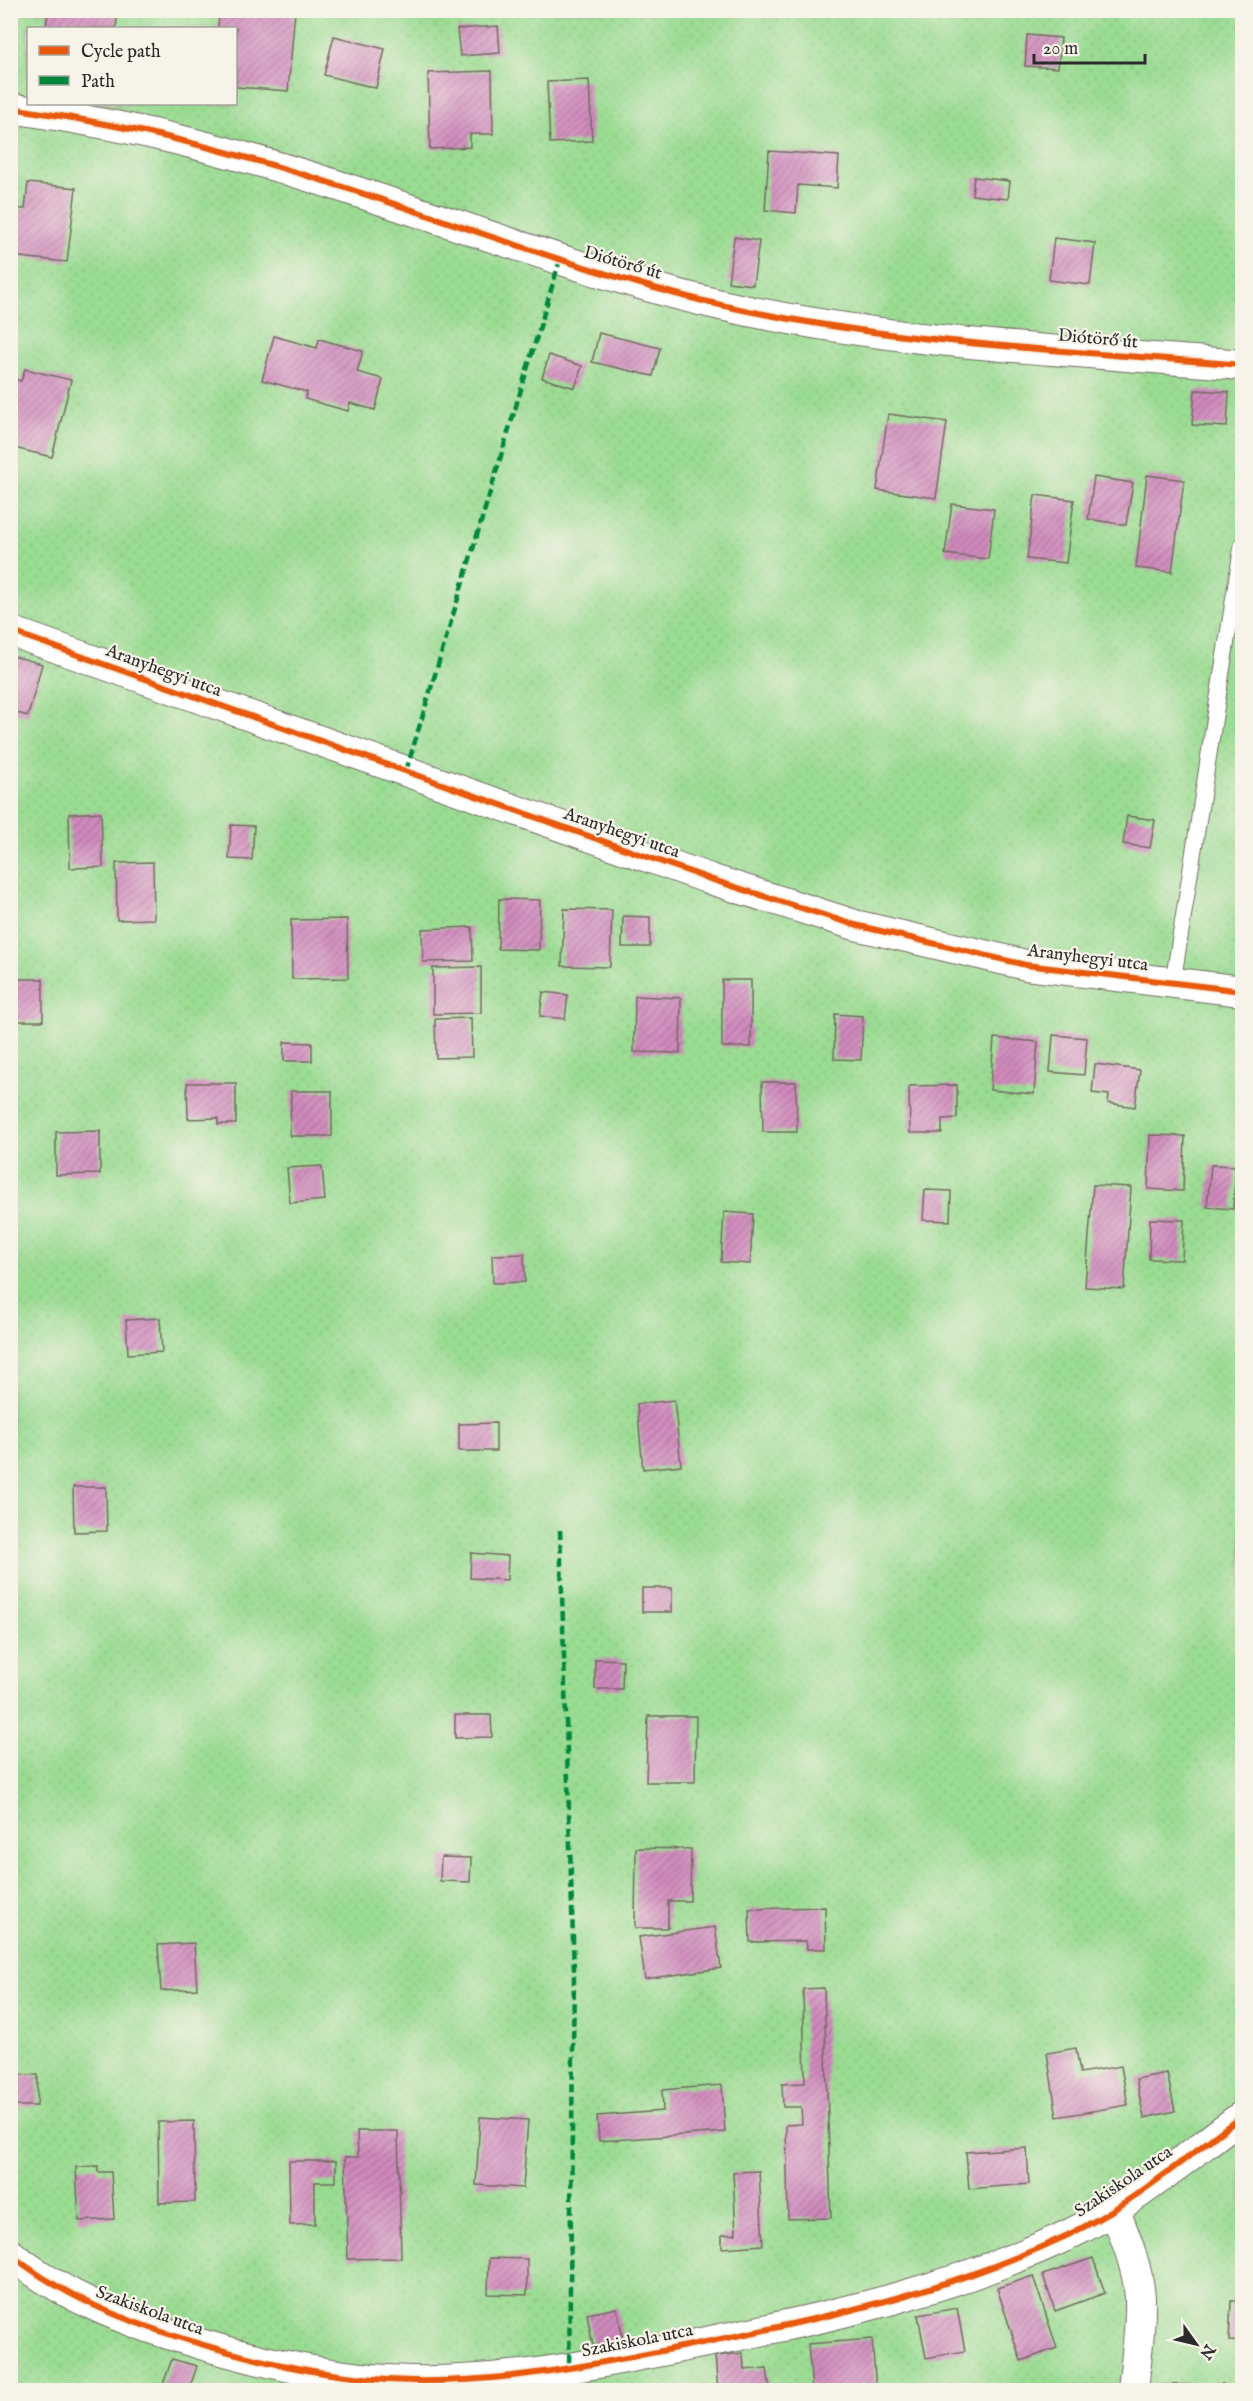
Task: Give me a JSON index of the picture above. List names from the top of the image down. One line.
{"streets":{"street":["Diótörő út","Aranyhegyi utca","Szakiskola utca"]},"legend":["Cycle path","Path"],"scale_bar":"20 m","north":"bottom right"}
